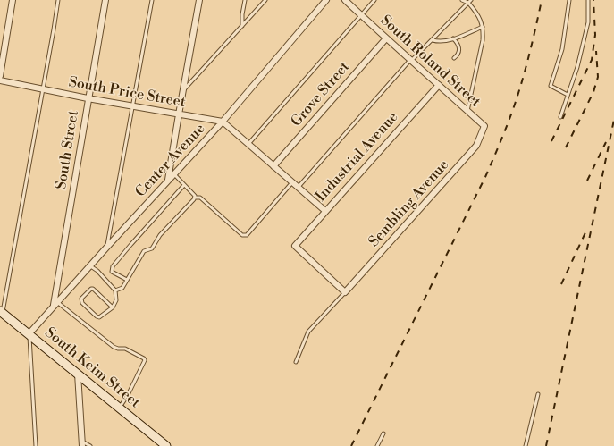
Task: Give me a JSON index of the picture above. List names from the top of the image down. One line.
{"streets":{"street":["South Roland Street","South Price Street","Grove Street","South Street","Industrial Avenue","Center Avenue","Sembling Avenue","South Keim Street"]},"crossings":[["South Roland Street","Grove Street"],["South Roland Street","Industrial Avenue"],["South Roland Street","Sembling Avenue"],["South Price Street","South Street"],["South Price Street","Center Avenue"],["South Street","Center Avenue"],["Industrial Avenue","Sembling Avenue"],["Center Avenue","South Keim Street"]]}
